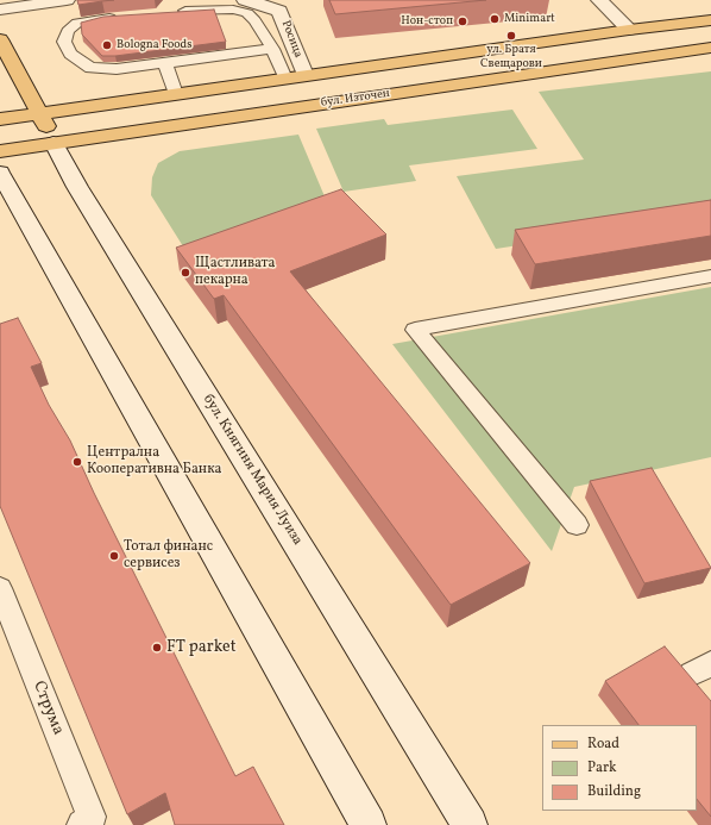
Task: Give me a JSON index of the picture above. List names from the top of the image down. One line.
{"streets":{"main road":["Росица","бул. Източен","бул. Княгиня Мария Луиза"],"lane":["Струма"]},"crossings":[["бул. Източен","бул. Княгиня Мария Луиза"]],"places":["Minimart","Нон-стоп","ул. Братя Свещарови","Bologna Foods","Щастливата пекарна","Централна Кооперативна Банка","Тотал финанс сервисез","FT parket"],"legend":["Road","Park","Building"]}
